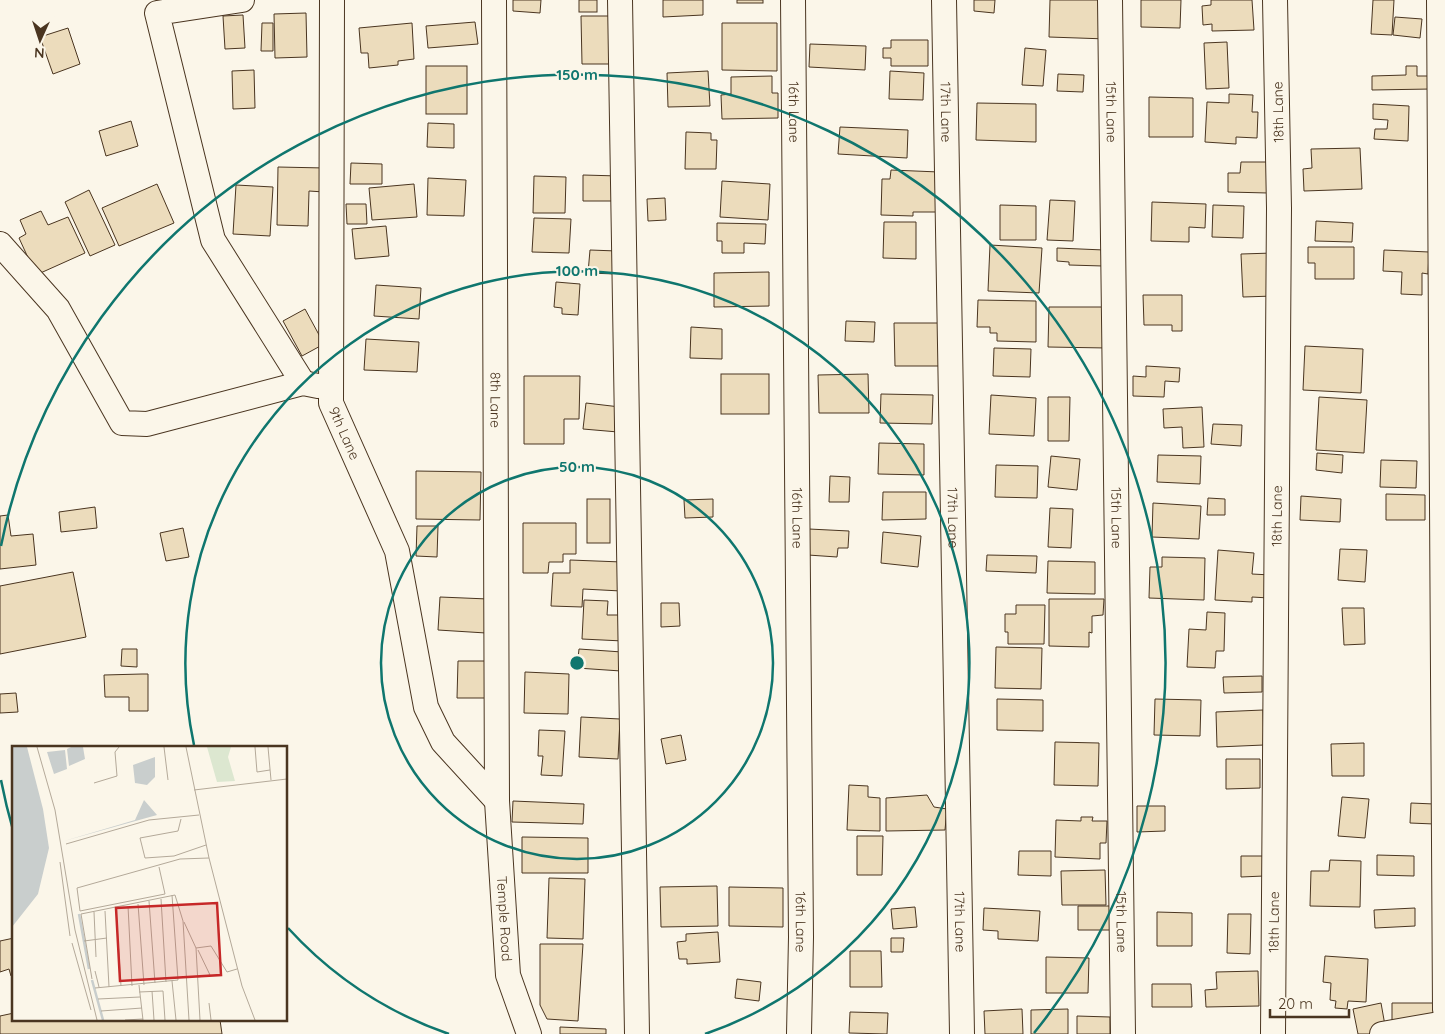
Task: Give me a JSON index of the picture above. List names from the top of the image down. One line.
{"streets":{"street":["16th Lane","17th Lane","15th Lane","18th Lane","8th Lane","9th Lane","Temple Road"]},"crossings":[["8th Lane","9th Lane"],["8th Lane","Temple Road"],["9th Lane","Temple Road"]],"scale_bar":"20 m","north":"bottom","rings":["150 m","100 m","50 m"]}
